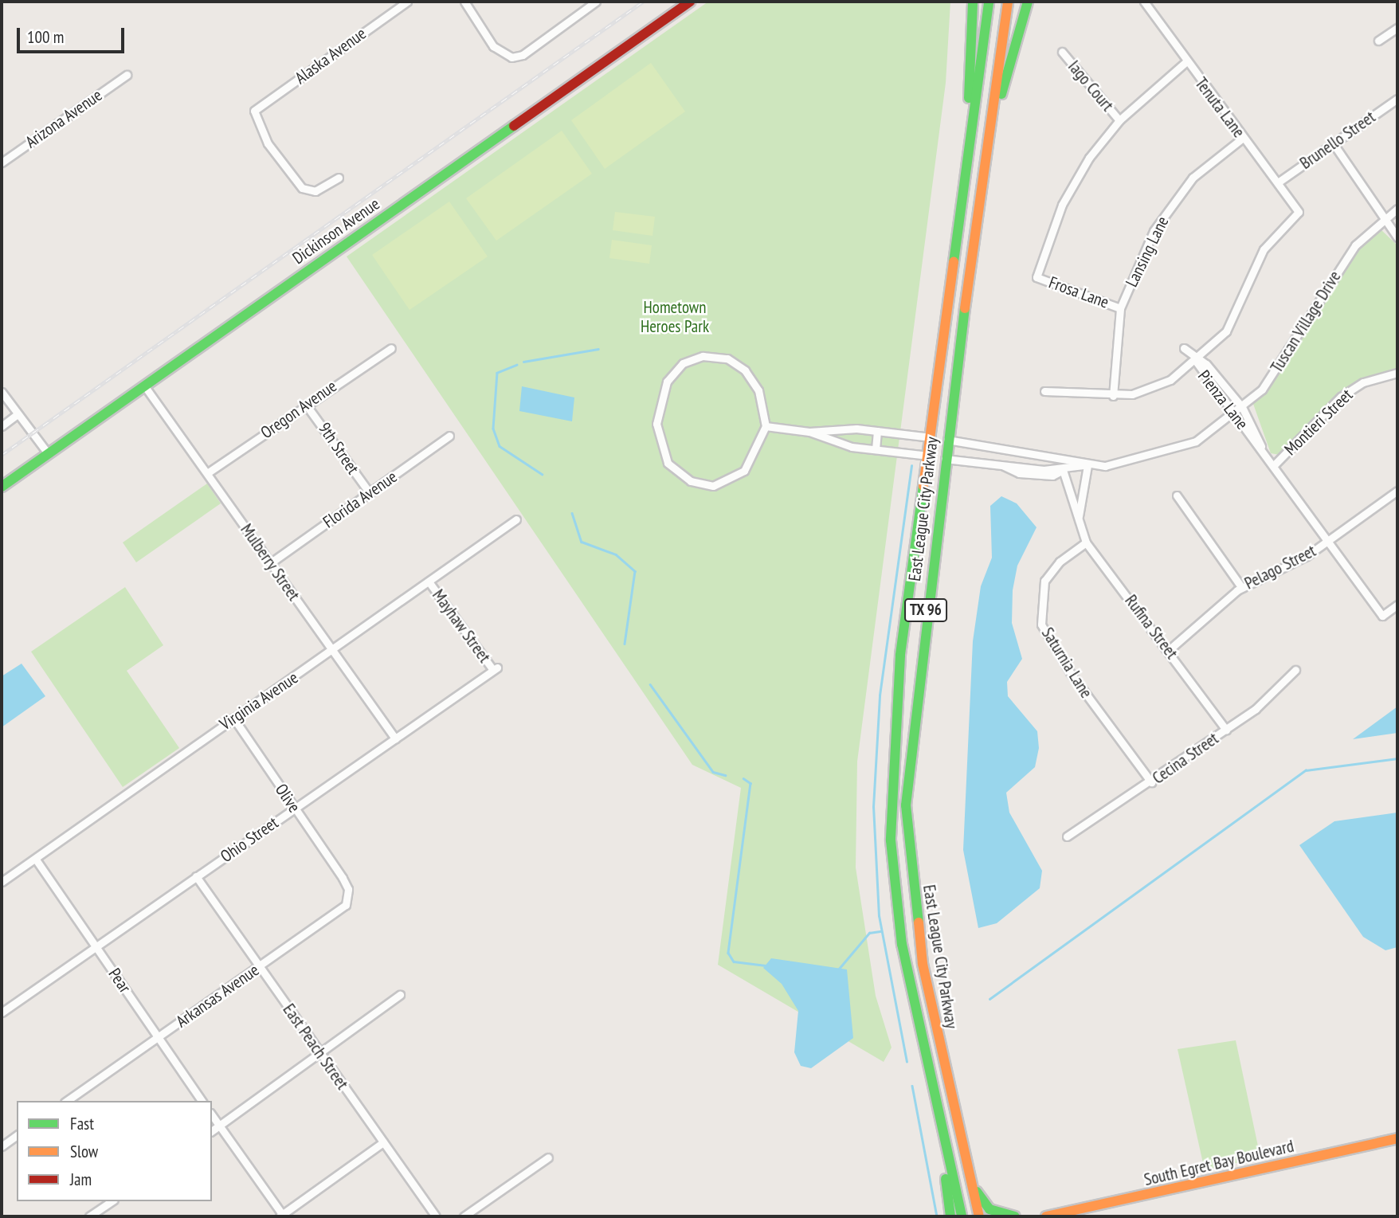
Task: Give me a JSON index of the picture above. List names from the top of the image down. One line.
{"streets":{"main road":["Dickinson Avenue","East League City Parkway","TX 96","South Egret Bay Boulevard"],"street":["Alaska Avenue","Iago Court","Tenuta Lane","Arizona Avenue","Brunello Street","Lansing Lane","Frosa Lane","Tuscan Village Drive","Pienza Lane","Oregon Avenue","Montieri Street","9th Street","Florida Avenue","Mulberry Street","Pelago Street","Mayhaw Street","Rufina Street","Saturnia Lane","Virginia Avenue","Cecina Street","Olive","Ohio Street","Pear","Arkansas Avenue","East Peach Street"]},"crossings":[["Iago Court","Frosa Lane"],["Tenuta Lane","Brunello Street"],["Tenuta Lane","Lansing Lane"],["Tenuta Lane","Pienza Lane"],["Dickinson Avenue","Mulberry Street"],["Lansing Lane","Frosa Lane"],["Tuscan Village Drive","Pienza Lane"],["Tuscan Village Drive","East League City Parkway"],["Tuscan Village Drive","Rufina Street"],["Pienza Lane","Montieri Street"],["Pienza Lane","Pelago Street"],["Oregon Avenue","9th Street"],["Oregon Avenue","Mulberry Street"],["9th Street","Florida Avenue"],["Florida Avenue","Mulberry Street"],["Mulberry Street","Virginia Avenue"],["Mulberry Street","Ohio Street"],["Pelago Street","Rufina Street"],["Mayhaw Street","Virginia Avenue"],["Mayhaw Street","Ohio Street"],["Rufina Street","Saturnia Lane"],["Rufina Street","Cecina Street"],["Saturnia Lane","Cecina Street"],["Virginia Avenue","Olive"],["Virginia Avenue","Pear"],["Olive","Ohio Street"],["Olive","Arkansas Avenue"],["Ohio Street","Pear"],["Ohio Street","East Peach Street"],["Pear","Arkansas Avenue"],["Arkansas Avenue","East Peach Street"]],"parks":["Hometown Heroes Park"],"legend":["Fast","Slow","Jam"],"scale_bar":"100 m"}
